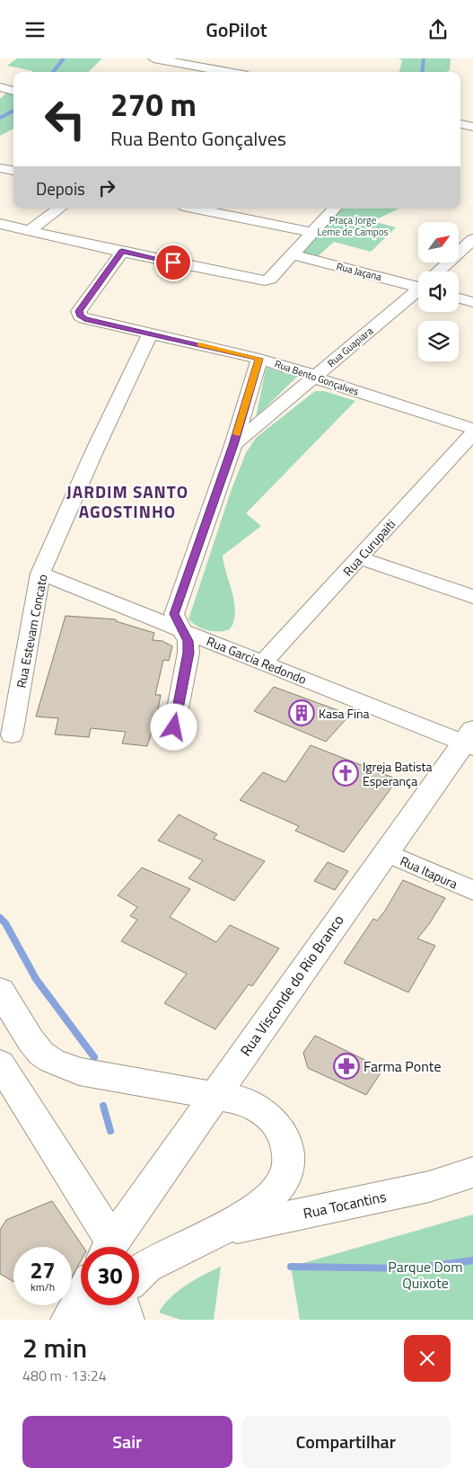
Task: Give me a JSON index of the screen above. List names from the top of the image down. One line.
{"streets":{"main road":["Rua Visconde do Rio Branco","Rua Tocantins"],"street":["Rua Jaçana","Rua Guapiara","Rua Bento Gonçalves","Rua Curupaiti","Rua Estevam Concato","Rua Garcia Redondo","Rua Itapura"]},"crossings":[["Rua Guapiara","Rua Bento Gonçalves"],["Rua Bento Gonçalves","Rua Estevam Concato"],["Rua Curupaiti","Rua Garcia Redondo"],["Rua Estevam Concato","Rua Garcia Redondo"],["Rua Garcia Redondo","Rua Visconde do Rio Branco"],["Rua Itapura","Rua Visconde do Rio Branco"]],"districts":["JARDIM SANTO AGOSTINHO"],"parks":["Praça Jorge Leme de Campos","Parque Dom Quixote"],"places":{"building":["Kasa Fina"],"church":["Igreja Batista Esperança"],"pharmacy":["Farma Ponte"]},"north":"top right","page":{"header":"GoPilot","turn":["270 m","Rua Bento Gonçalves"],"then":"Depois","speed":"27 km/h","limit":"30","heading":["2 min","480 m · 13:24"],"buttons":["Sair","Compartilhar"]}}
